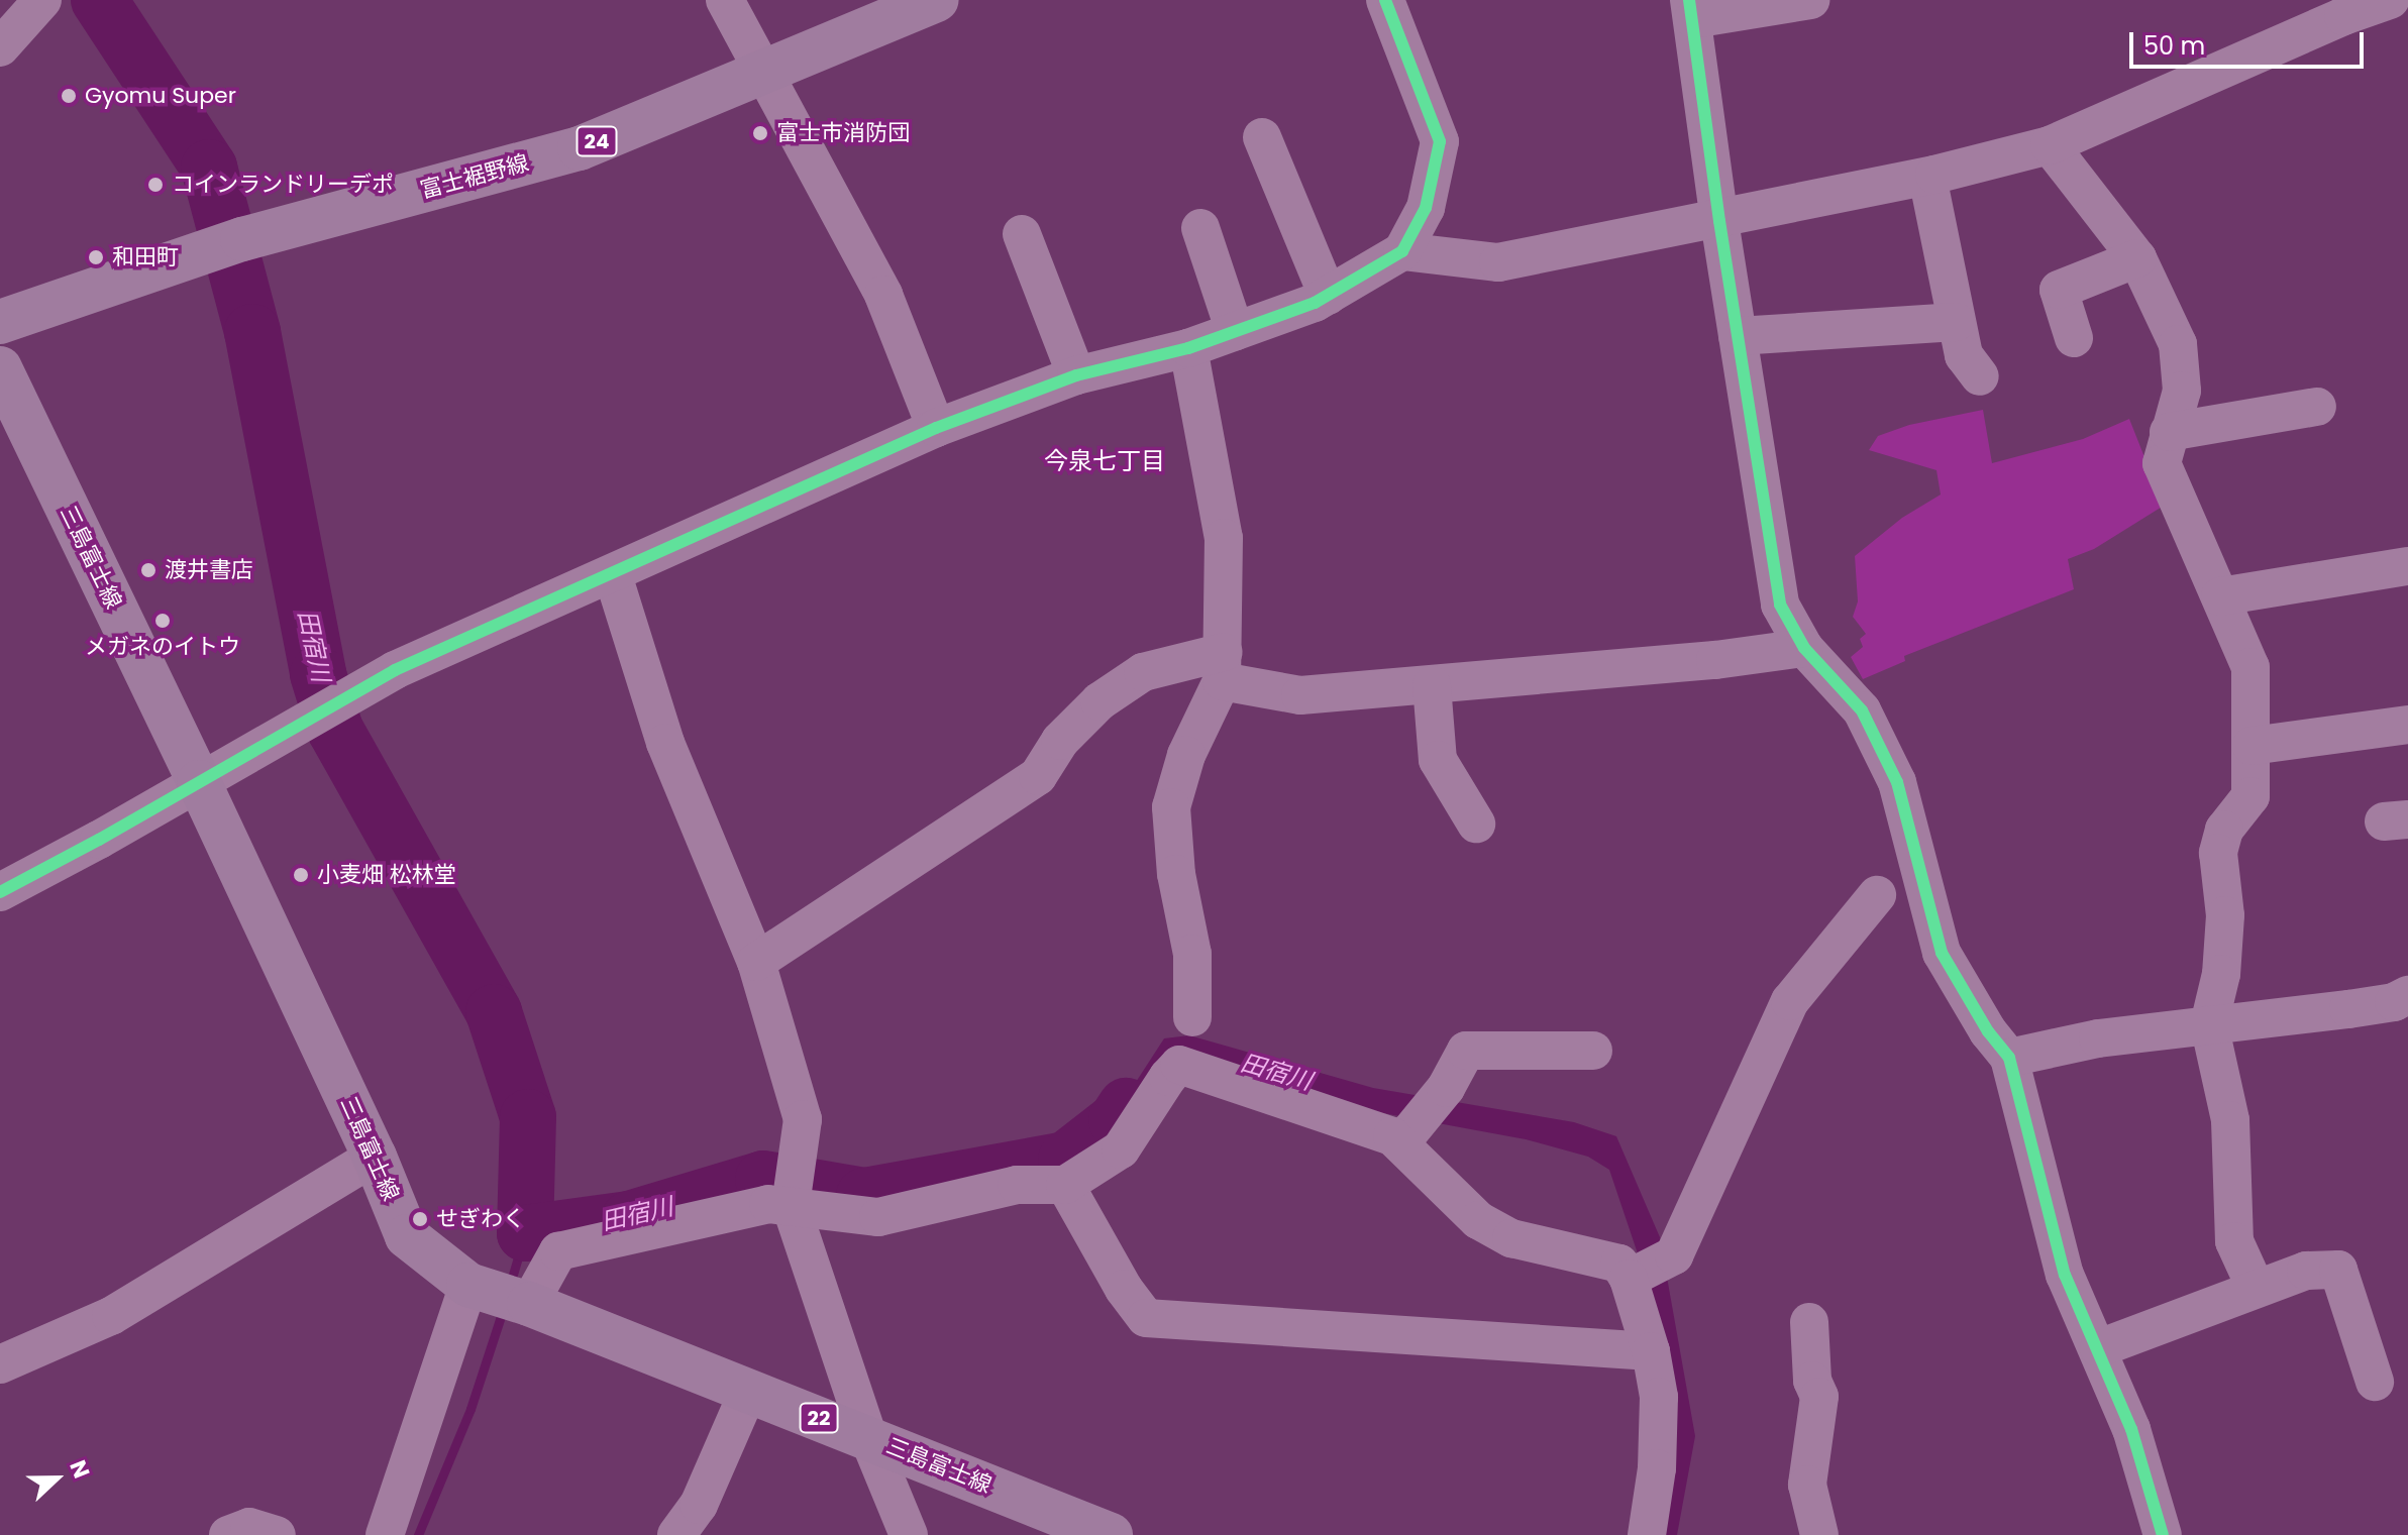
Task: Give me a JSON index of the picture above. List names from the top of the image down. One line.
{"streets":{"main road":["24","富士裾野線","三島富士線","22"]},"districts":["今泉七丁目"],"water":["田宿川"],"places":["Gyomu Super","富士市消防団","コインランドリーデポ","和田町","渡井書店","メガネのイトウ","小麦畑 松林堂","せぎわく"],"scale_bar":"50 m","north":"right"}
